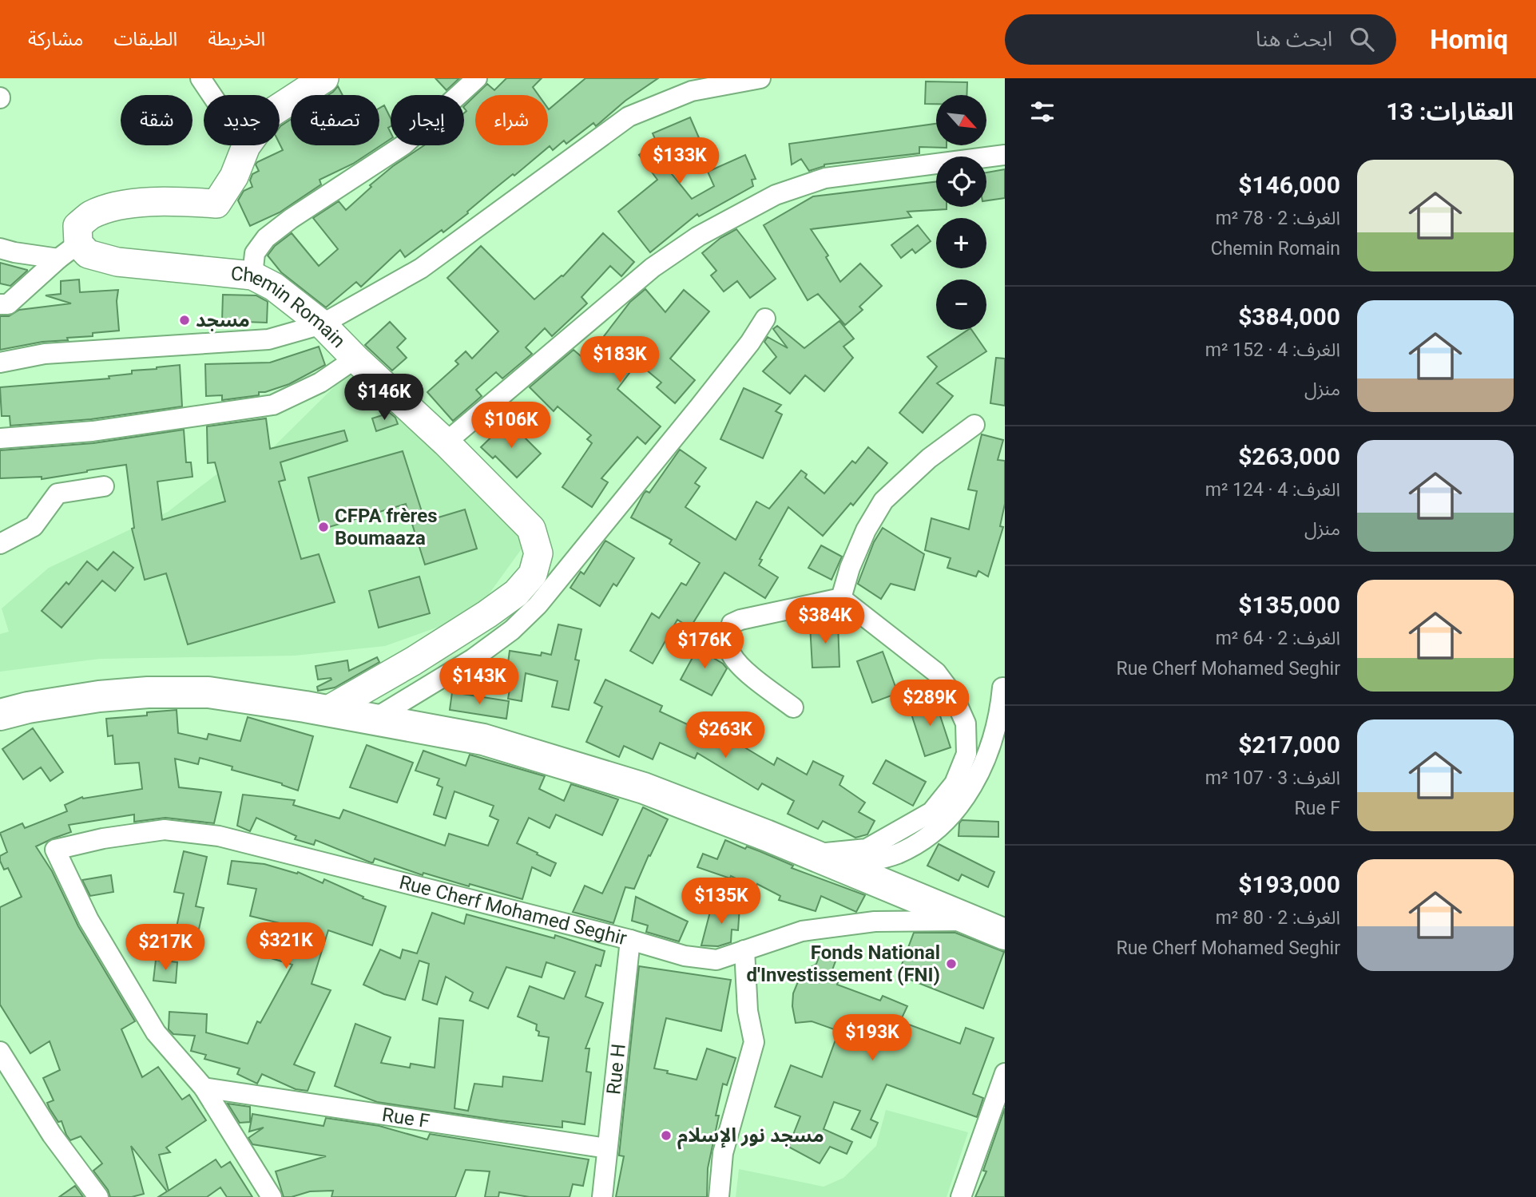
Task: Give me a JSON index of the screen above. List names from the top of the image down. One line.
{"streets":{"street":["Chemin Romain","Rue Cherf Mohamed Seghir","Rue H","Rue F"]},"crossings":[["Rue Cherf Mohamed Seghir","Rue H"],["Rue Cherf Mohamed Seghir","Rue F"],["Rue H","Rue F"]],"places":["مسجد","CFPA frères Boumaaza","Fonds National d'Investissement (FNI)","مسجد نور الإسلام"],"north":"bottom right","page":{"header":"Homiq","search":"ابحث هنا","nav":["الخريطة","الطبقات","مشاركة"],"heading":"العقارات: 13","map_buttons":["+","−"],"chip":["شراء","إيجار","تصفية","جديد","شقة"],"price":["$133K","$183K","$146K","$106K","$384K","$176K","$143K","$289K","$263K","$135K","$321K","$217K","$193K"],"list":[{"name":"$146,000","note":"الغرف: 2 · 78 m² · Chemin Romain"},{"name":"$384,000","note":"الغرف: 4 · 152 m² · منزل"},{"name":"$263,000","note":"الغرف: 4 · 124 m² · منزل"},{"name":"$135,000","note":"الغرف: 2 · 64 m² · Rue Cherf Mohamed Seghir"},{"name":"$217,000","note":"الغرف: 3 · 107 m² · Rue F"},{"name":"$193,000","note":"الغرف: 2 · 80 m² · Rue Cherf Mohamed Seghir"}]}}
